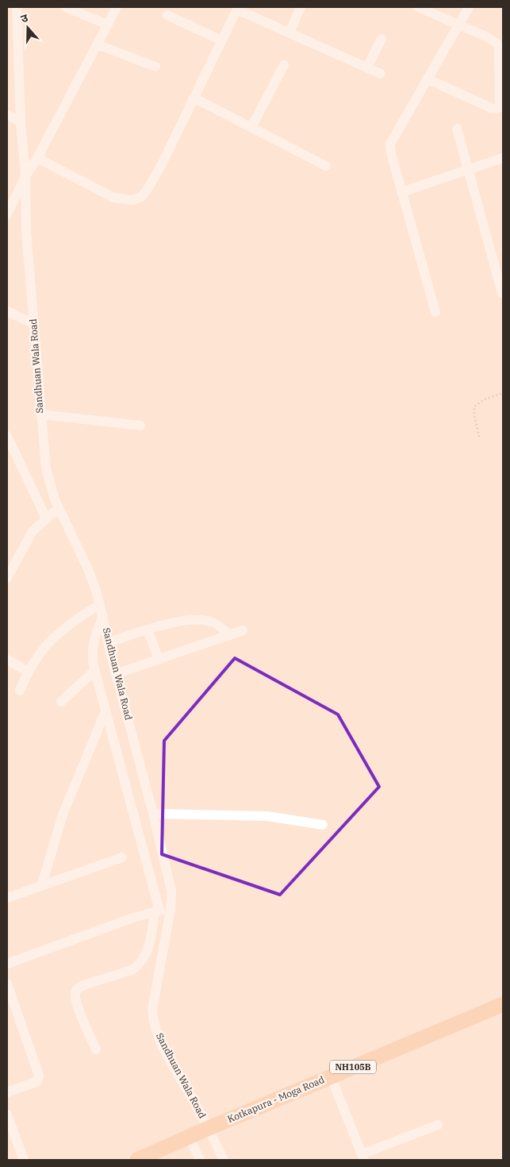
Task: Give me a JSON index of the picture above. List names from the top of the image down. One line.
{"streets":{"highway":["NH105B","Kotkapura - Moga Road"],"street":["Sandhuan Wala Road"]},"crossings":[["Sandhuan Wala Road","Kotkapura - Moga Road"]],"north":"top"}
